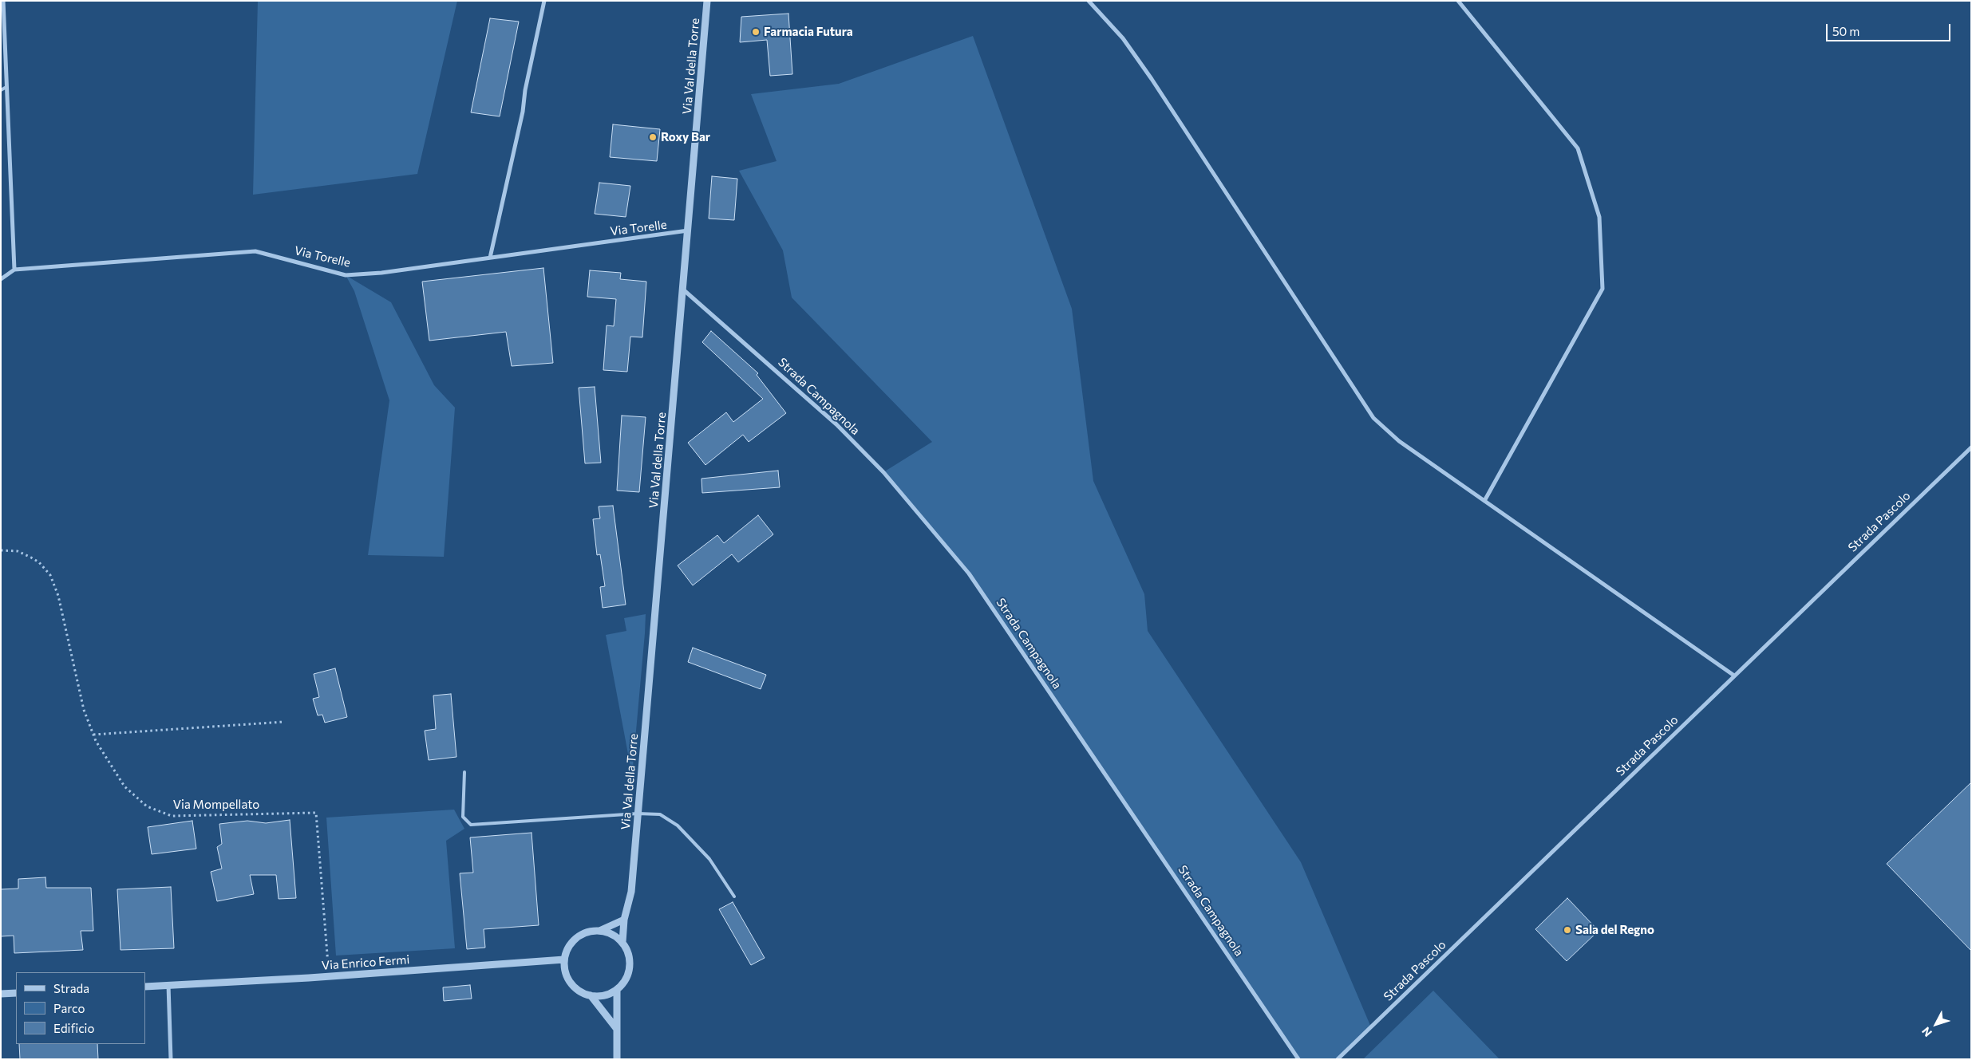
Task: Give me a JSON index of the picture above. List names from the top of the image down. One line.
{"streets":{"street":["Via Val della Torre","Via Torelle","Strada Campagnola","Strada Pascolo","Via Enrico Fermi"],"path":["Via Mompellato"]},"crossings":[["Via Val della Torre","Via Torelle"],["Via Val della Torre","Strada Campagnola"],["Via Val della Torre","Via Enrico Fermi"],["Via Mompellato","Via Enrico Fermi"]],"places":["Farmacia Futura","Roxy Bar","Sala del Regno"],"legend":["Strada","Parco","Edificio"],"scale_bar":"50 m","north":"bottom left"}
